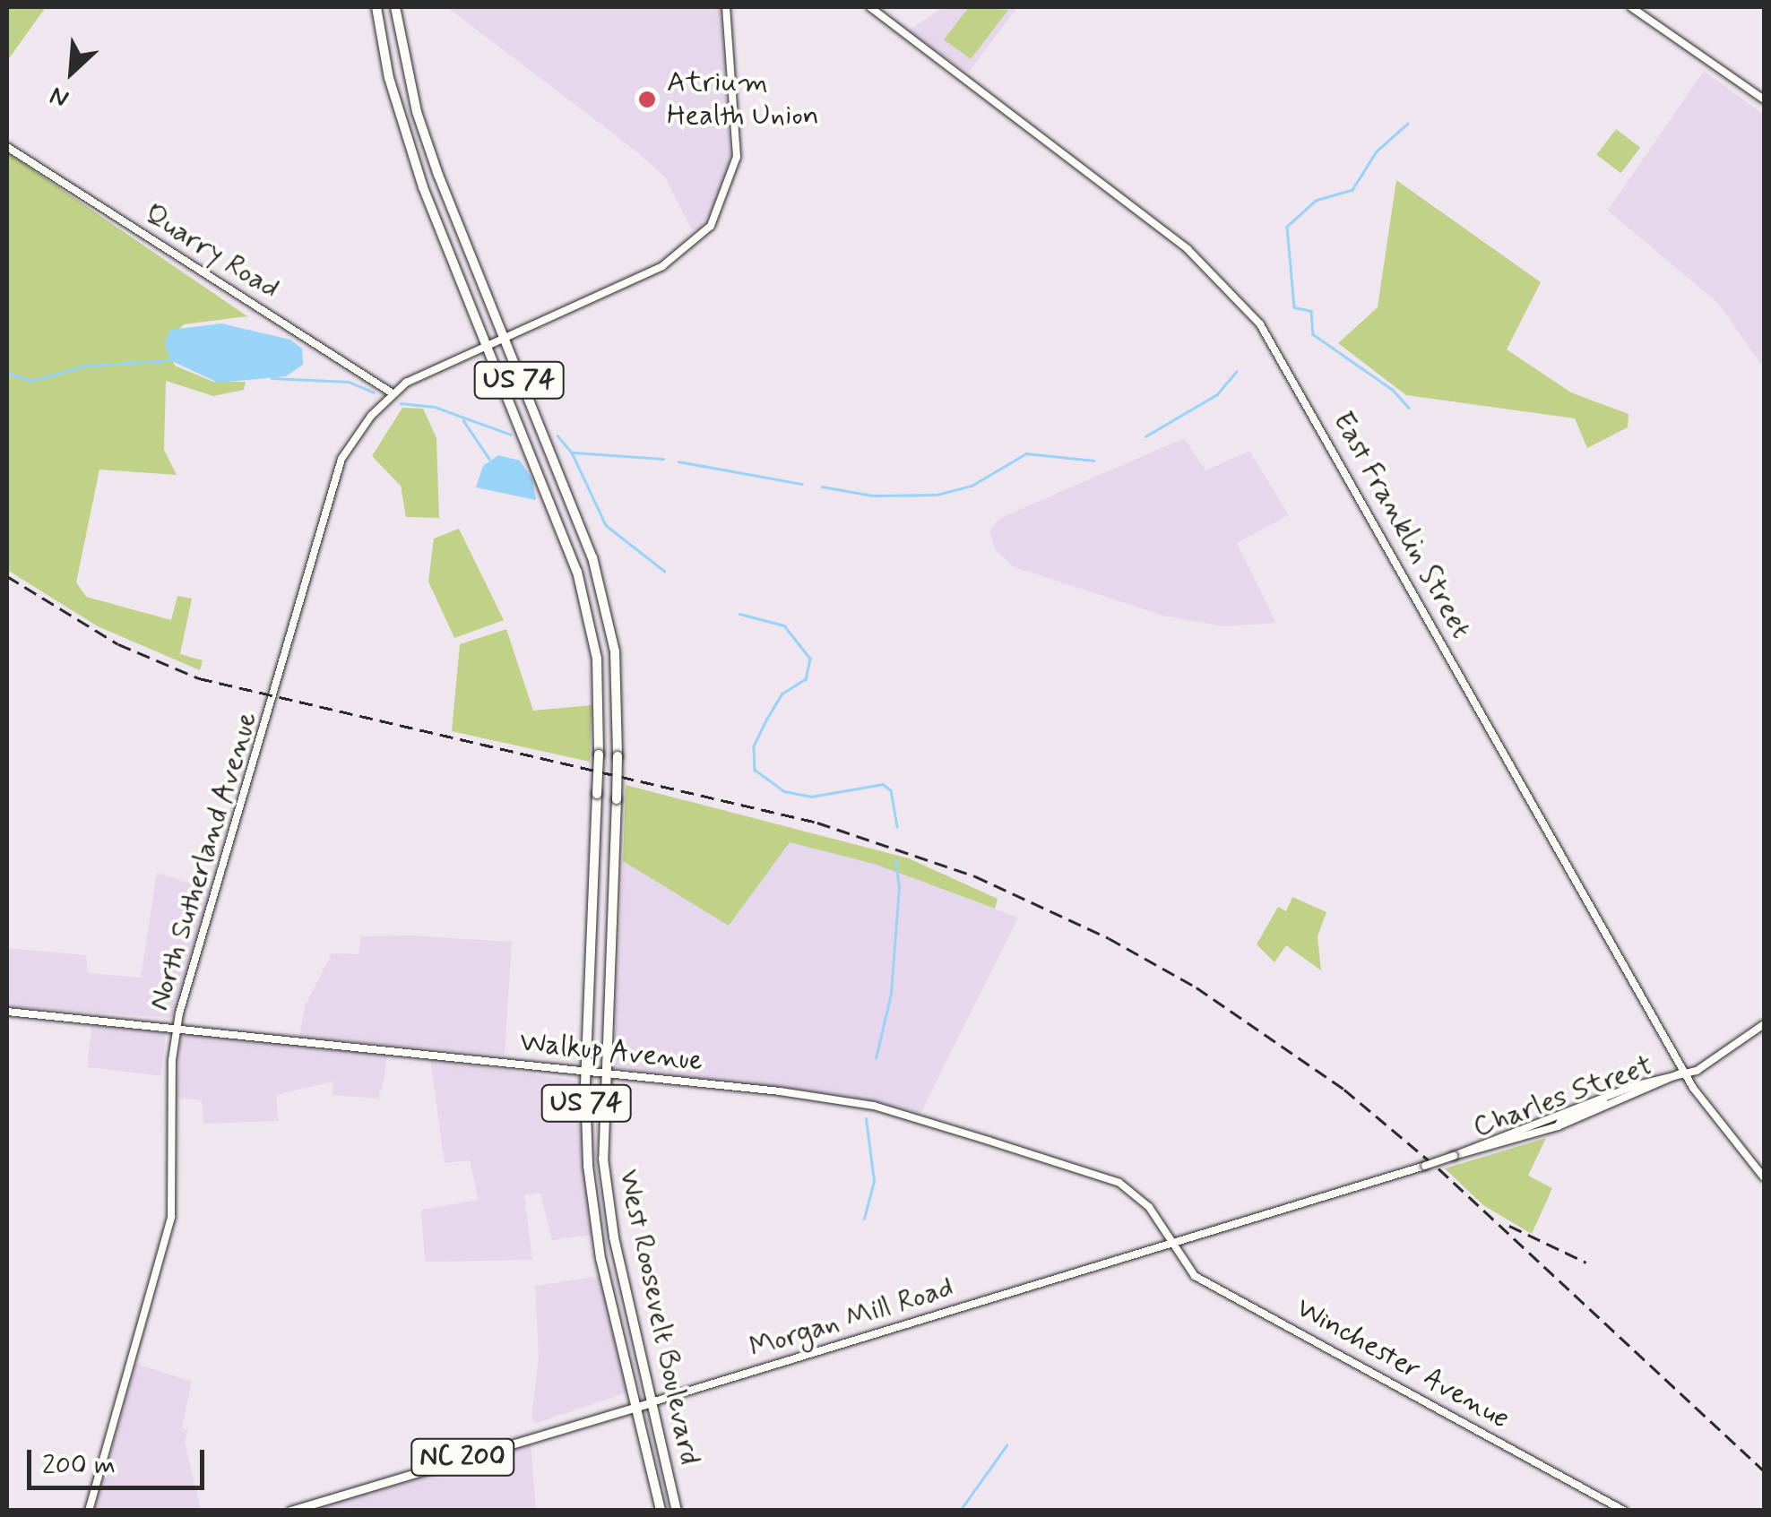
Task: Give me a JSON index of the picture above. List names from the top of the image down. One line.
{"streets":{"highway":["US 74","West Roosevelt Boulevard"],"main road":["Morgan Mill Road","NC 200"],"street":["Quarry Road","East Franklin Street","North Sutherland Avenue","Walkup Avenue","Charles Street","Winchester Avenue"]},"crossings":[["Quarry Road","North Sutherland Avenue"],["US 74","North Sutherland Avenue"],["US 74","West Roosevelt Boulevard"],["East Franklin Street","Charles Street"],["North Sutherland Avenue","Walkup Avenue"],["North Sutherland Avenue","West Roosevelt Boulevard"],["Walkup Avenue","West Roosevelt Boulevard"],["Walkup Avenue","Morgan Mill Road"],["Walkup Avenue","Winchester Avenue"],["Charles Street","Morgan Mill Road"],["West Roosevelt Boulevard","Morgan Mill Road"],["Morgan Mill Road","Winchester Avenue"]],"places":["Atrium Health Union"],"scale_bar":"200 m","north":"bottom left"}
